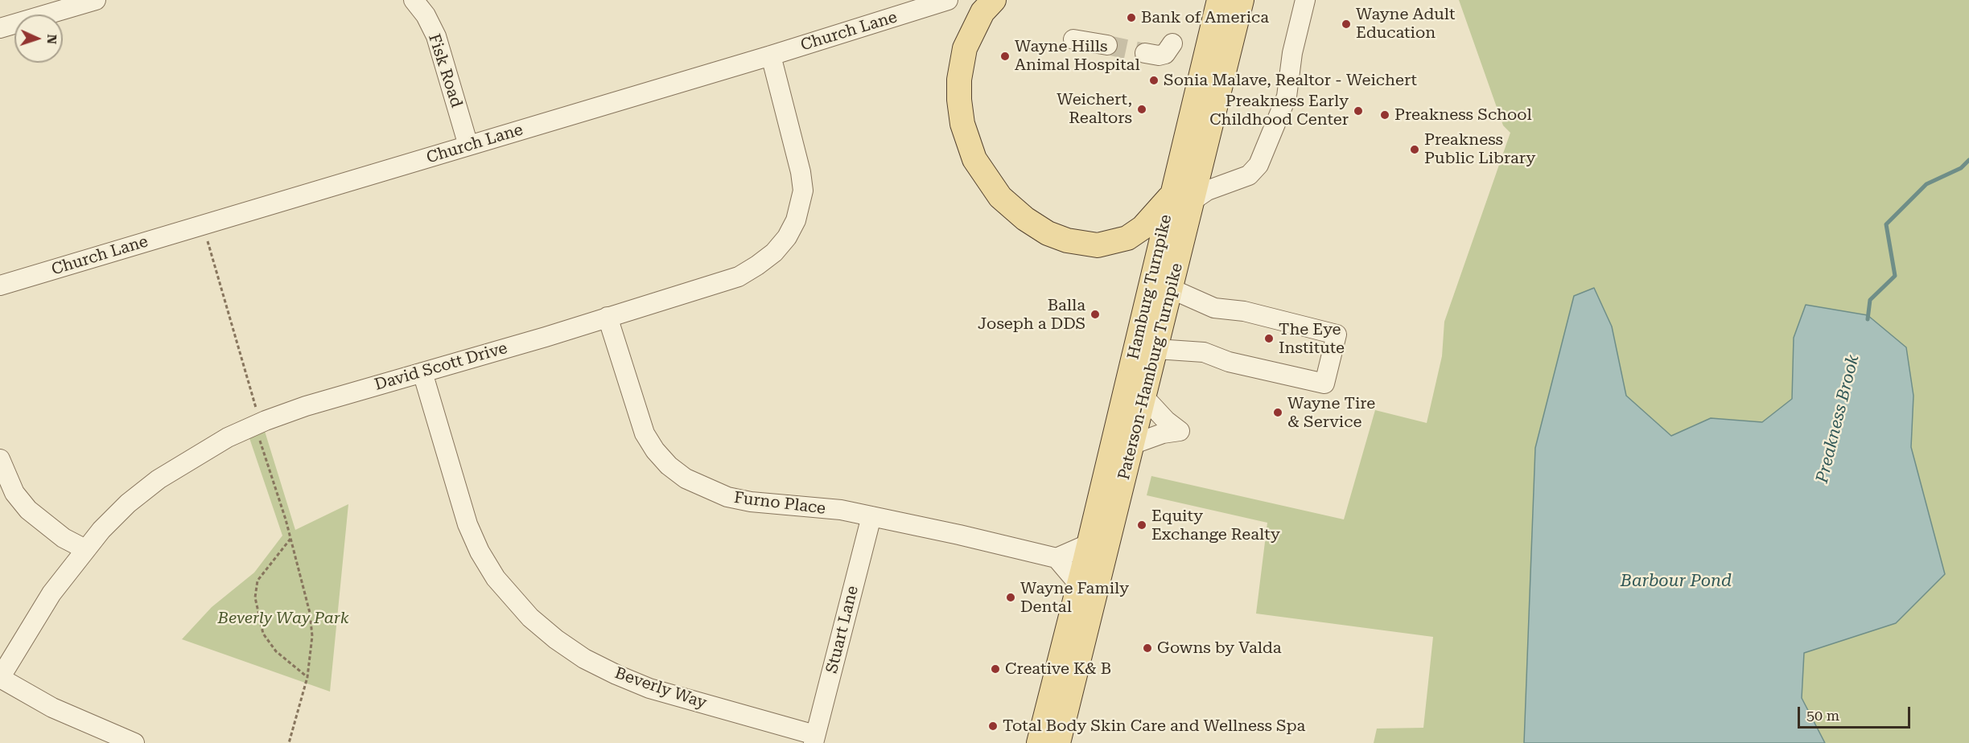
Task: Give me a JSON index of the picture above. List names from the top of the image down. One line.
{"streets":{"main road":["Hamburg Turnpike","Paterson-Hamburg Turnpike"],"street":["Church Lane","Fisk Road","David Scott Drive","Furno Place","Stuart Lane","Beverly Way"]},"crossings":[["Church Lane","Fisk Road"],["Church Lane","David Scott Drive"],["Hamburg Turnpike","Paterson-Hamburg Turnpike"],["David Scott Drive","Furno Place"],["David Scott Drive","Beverly Way"],["Furno Place","Stuart Lane"],["Stuart Lane","Beverly Way"]],"water":["Preakness Brook","Barbour Pond"],"parks":["Beverly Way Park"],"places":["Bank of America","Wayne Adult Education","Wayne Hills Animal Hospital","Sonia Malave, Realtor - Weichert","Weichert, Realtors","Preakness Early Childhood Center","Preakness School","Preakness Public Library","Balla Joseph a DDS","The Eye Institute","Wayne Tire & Service","Equity Exchange Realty","Wayne Family Dental","Gowns by Valda","Creative K& B","Total Body Skin Care and Wellness Spa"],"scale_bar":"50 m","north":"right"}
